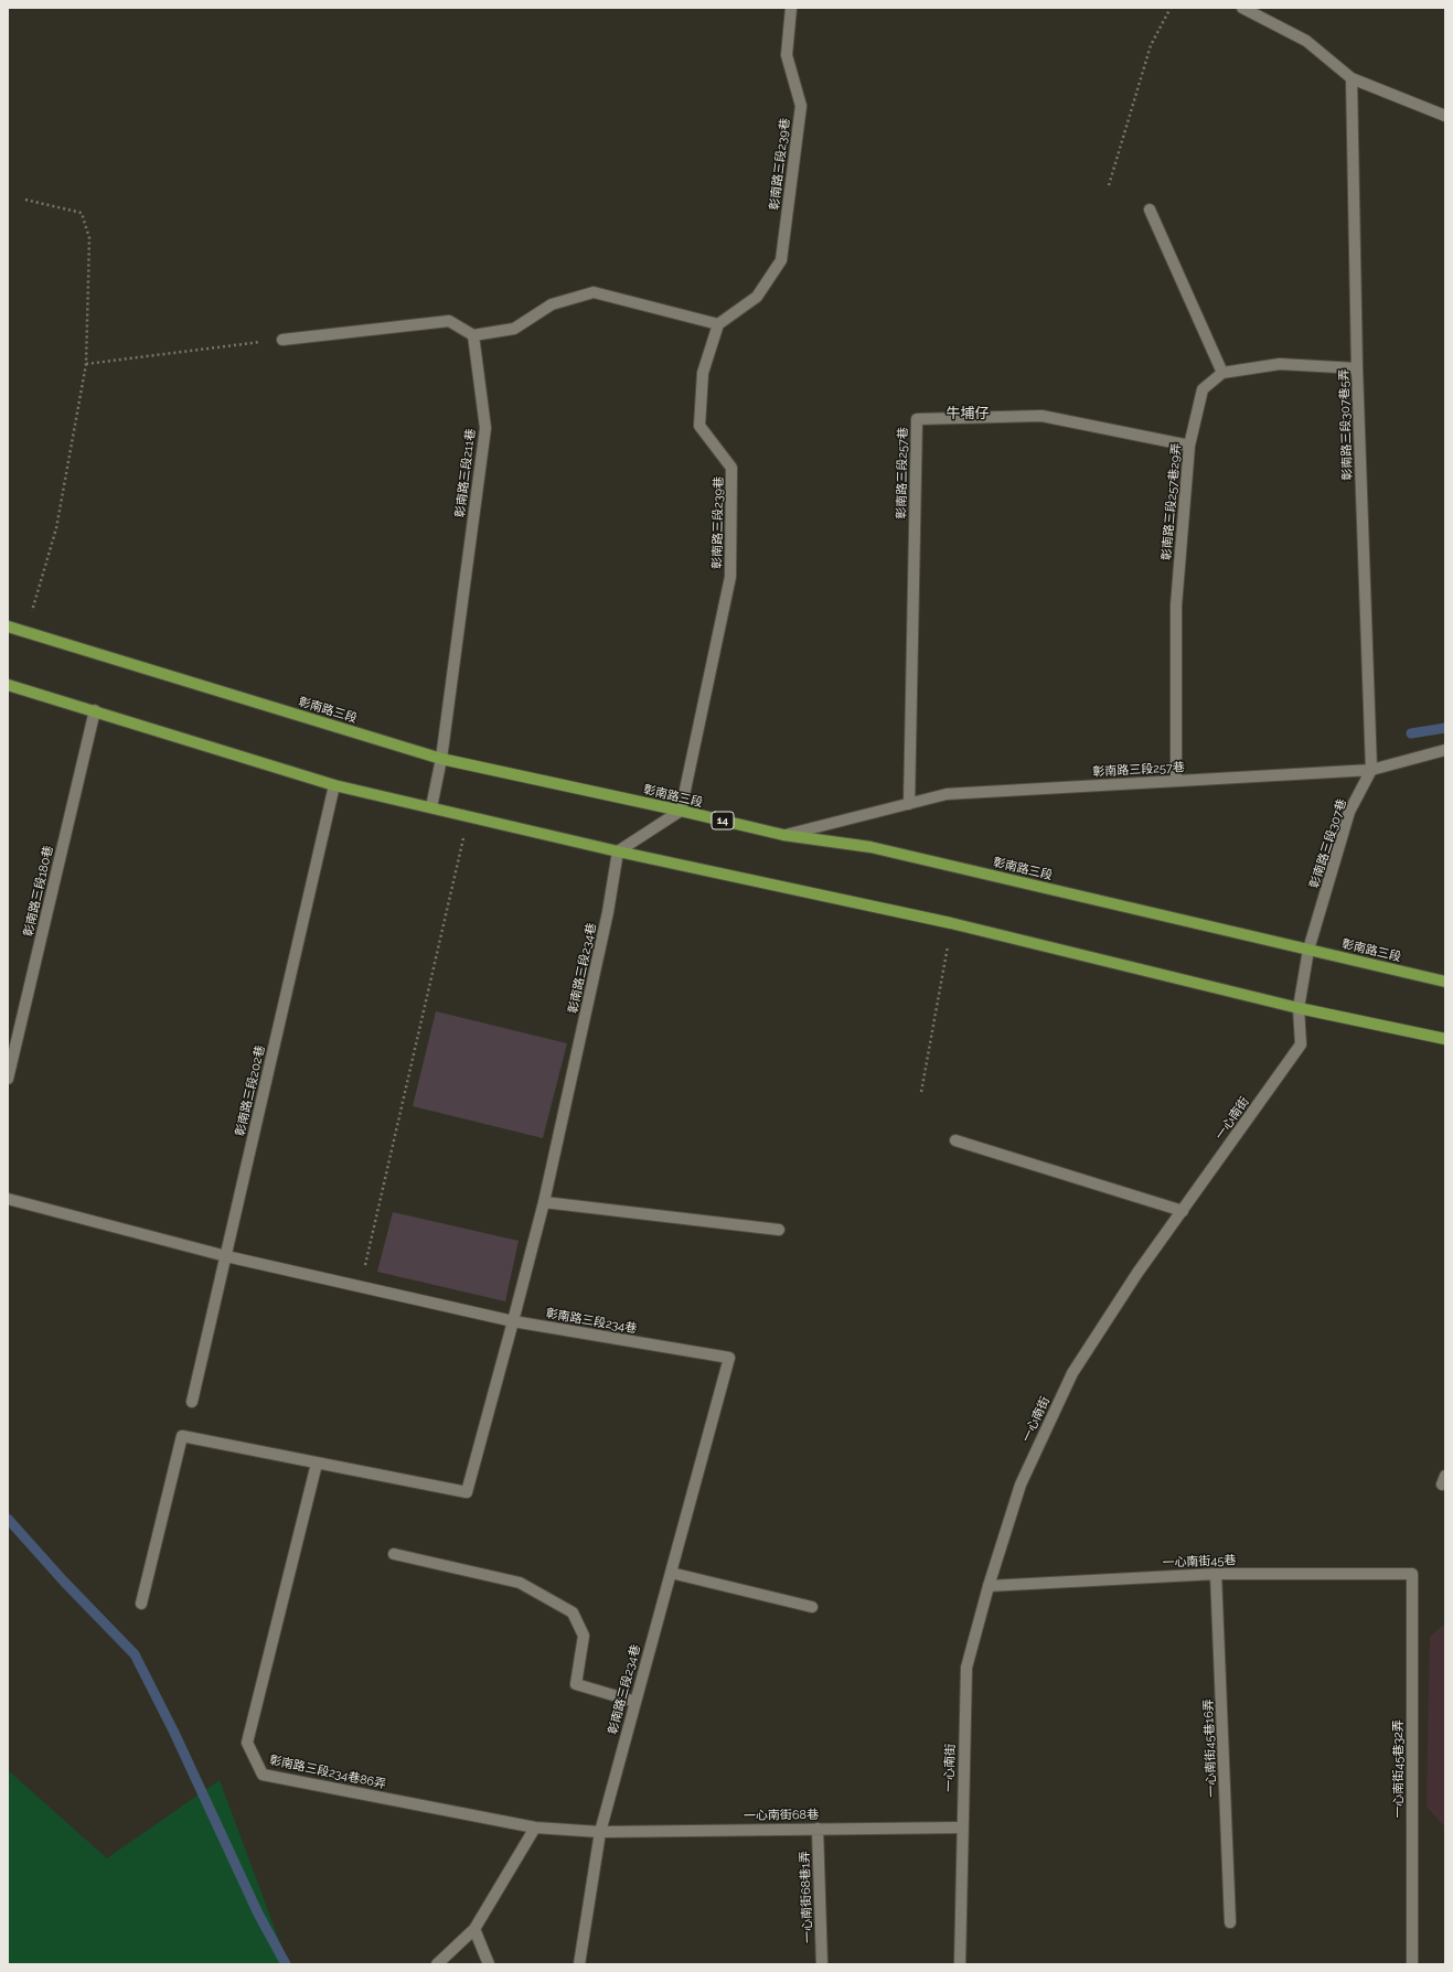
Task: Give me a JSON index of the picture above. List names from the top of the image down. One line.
{"streets":{"main road":["彰南路三段","14"],"street":["彰南路三段239巷","彰南路三段307巷5弄","彰南路三段211巷","彰南路三段257巷","彰南路三段257巷29弄","彰南路三段307巷","彰南路三段180巷","彰南路三段234巷","彰南路三段202巷","一心南街","一心南街45巷","一心南街45巷16弄","一心南街45巷32弄","彰南路三段234巷86弄","一心南街68巷","一心南街68巷1弄"]},"crossings":[["彰南路三段239巷","彰南路三段"],["彰南路三段307巷5弄","彰南路三段257巷"],["彰南路三段307巷5弄","彰南路三段307巷"],["彰南路三段211巷","彰南路三段"],["彰南路三段257巷","彰南路三段257巷29弄"],["彰南路三段257巷","彰南路三段"],["彰南路三段257巷","彰南路三段307巷"],["彰南路三段","彰南路三段307巷"],["彰南路三段","一心南街"],["彰南路三段307巷","一心南街"],["彰南路三段234巷","彰南路三段234巷86弄"],["彰南路三段234巷","一心南街68巷"],["一心南街","一心南街45巷"],["一心南街","一心南街68巷"],["一心南街45巷","一心南街45巷16弄"],["一心南街45巷","一心南街45巷32弄"],["彰南路三段234巷86弄","一心南街68巷"],["一心南街68巷","一心南街68巷1弄"]],"districts":["牛埔仔"]}
